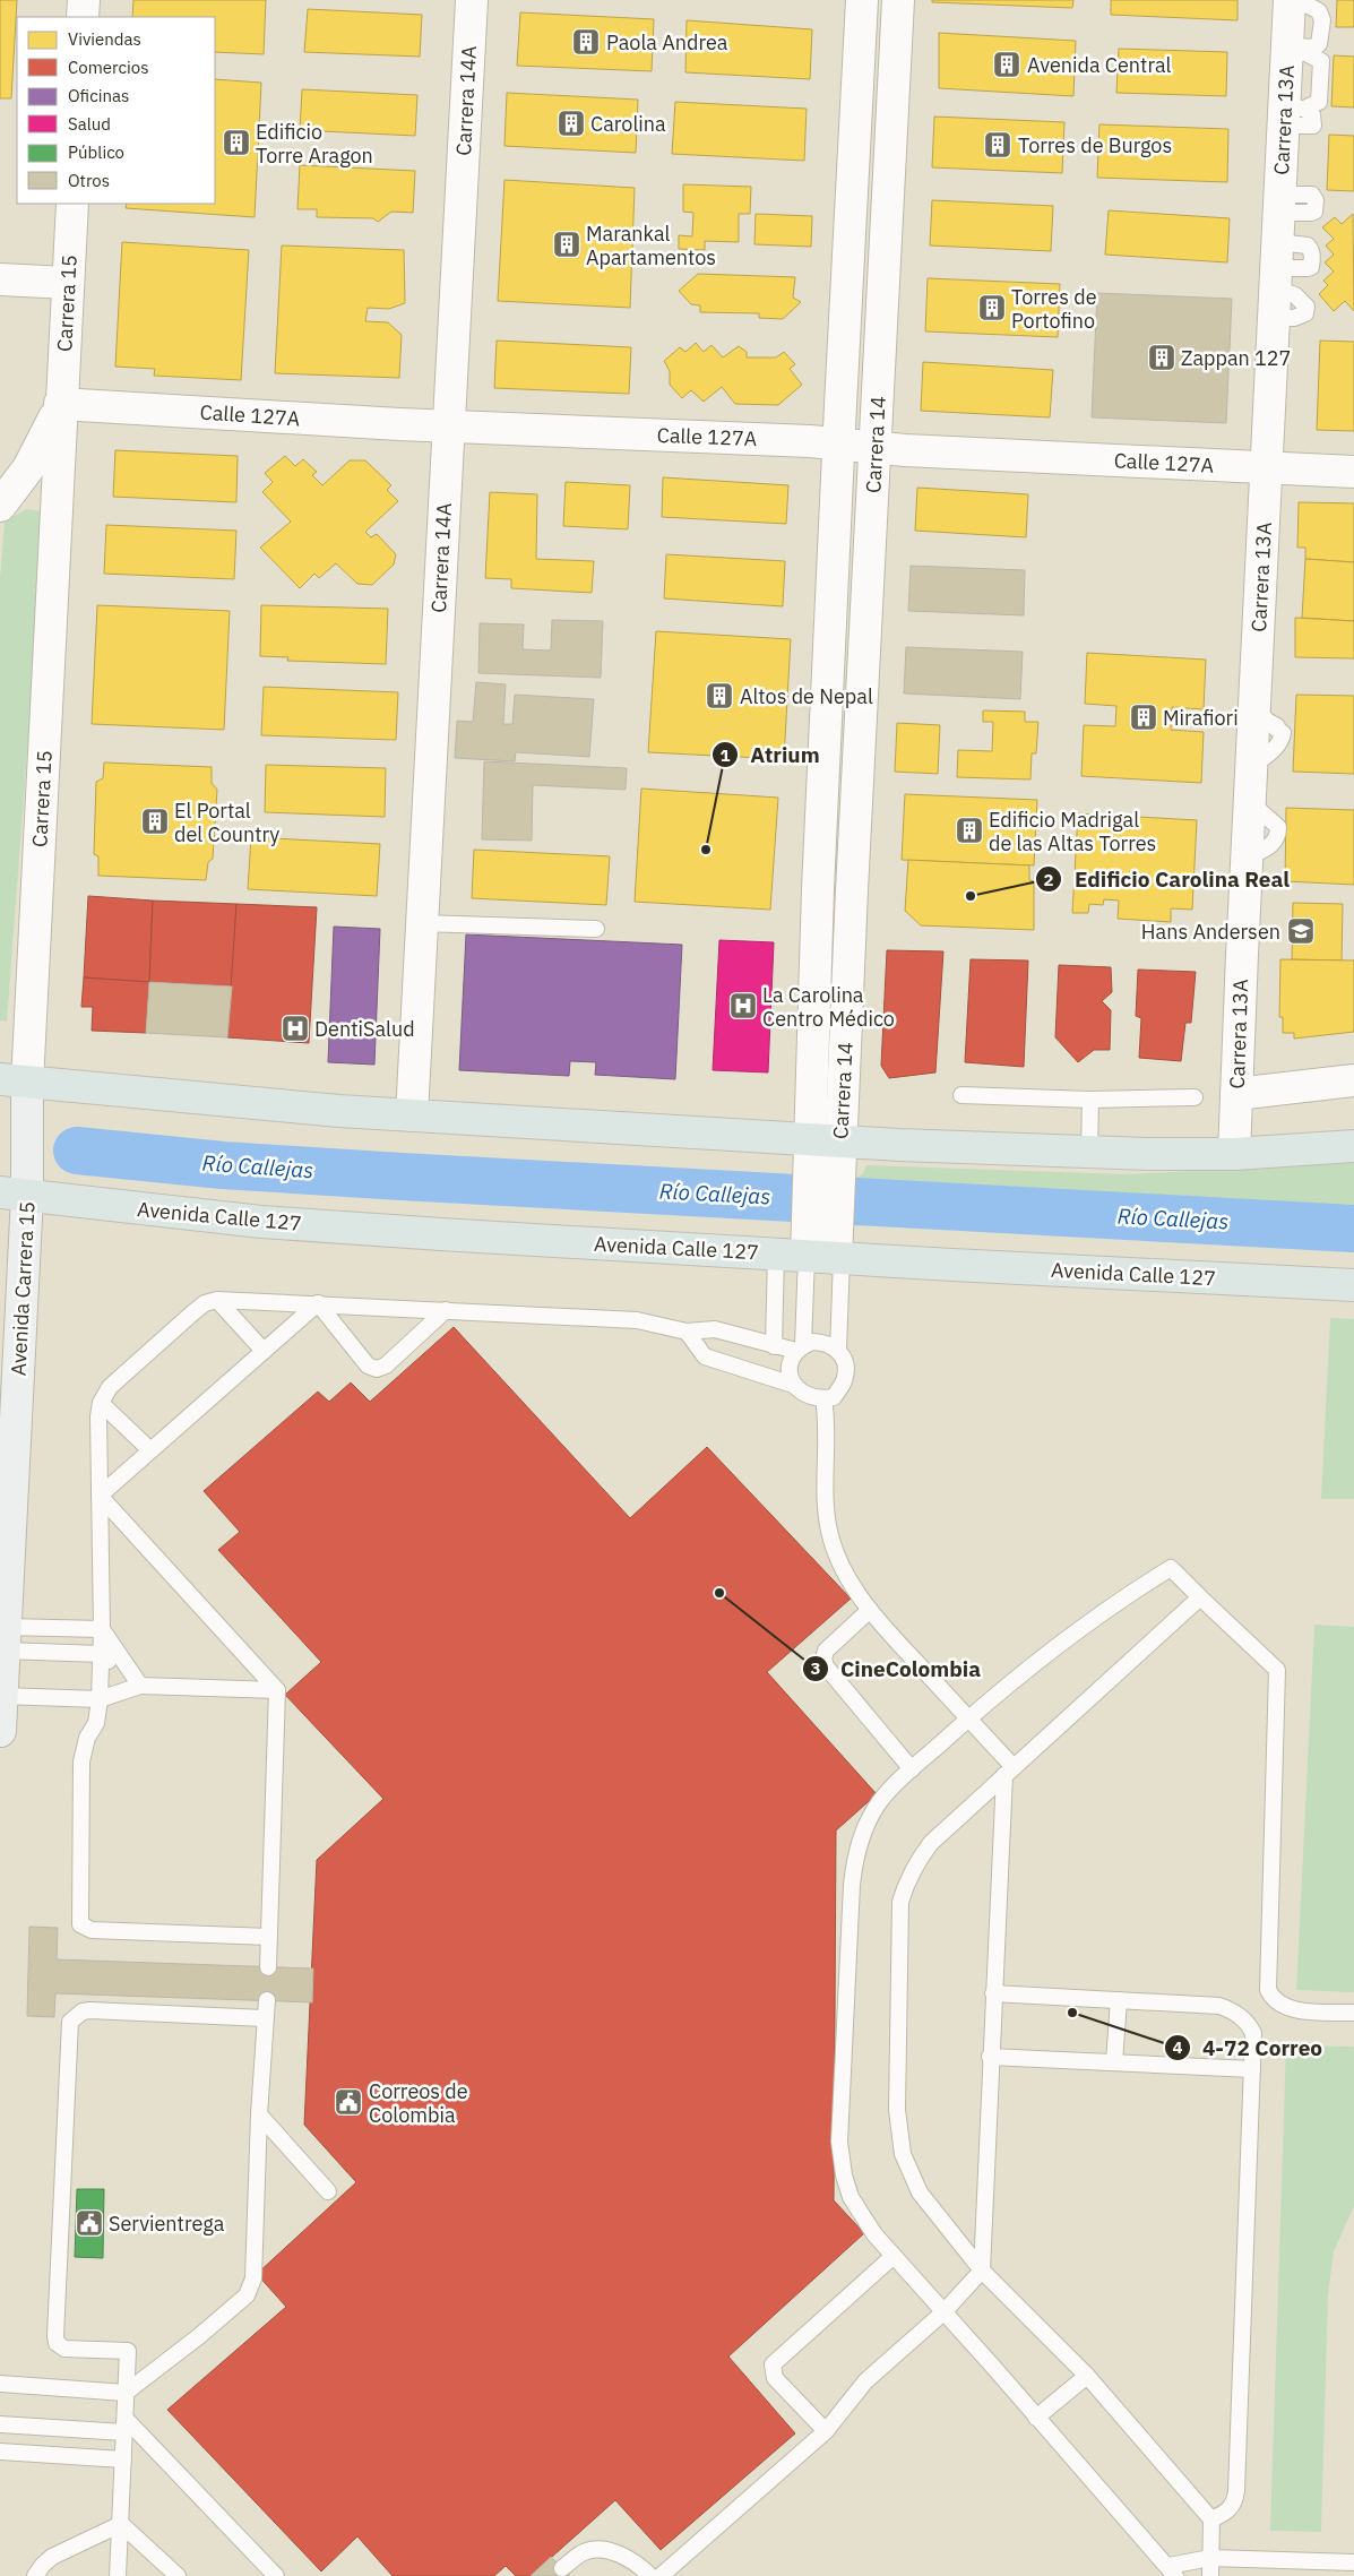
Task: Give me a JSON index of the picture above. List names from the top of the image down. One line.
{"streets":{"main road":["Avenida Calle 127","Avenida Carrera 15"],"street":["Carrera 14A","Carrera 13A","Carrera 15","Calle 127A","Carrera 14"]},"crossings":[["Carrera 14A","Calle 127A"],["Carrera 13A","Calle 127A"],["Carrera 15","Calle 127A"],["Carrera 15","Avenida Carrera 15"],["Calle 127A","Carrera 14"],["Carrera 14","Avenida Calle 127"],["Avenida Calle 127","Avenida Carrera 15"]],"water":["Río Callejas"],"places":{"building":["Paola Andrea","Avenida Central","Carolina","Edificio Torre Aragon","Torres de Burgos","Marankal Apartamentos","Torres de Portofino","Zappan 127","Altos de Nepal","Mirafiori","El Portal del Country","Edificio Madrigal de las Altas Torres"],"other":["Atrium","Edificio Carolina Real","CineColombia","4-72 Correo"],"school or university":["Hans Andersen"],"hospital":["La Carolina Centro Médico","DentiSalud"],"public building":["Correos de Colombia","Servientrega"]},"legend":["Viviendas","Comercios","Oficinas","Salud","Público","Otros"]}
